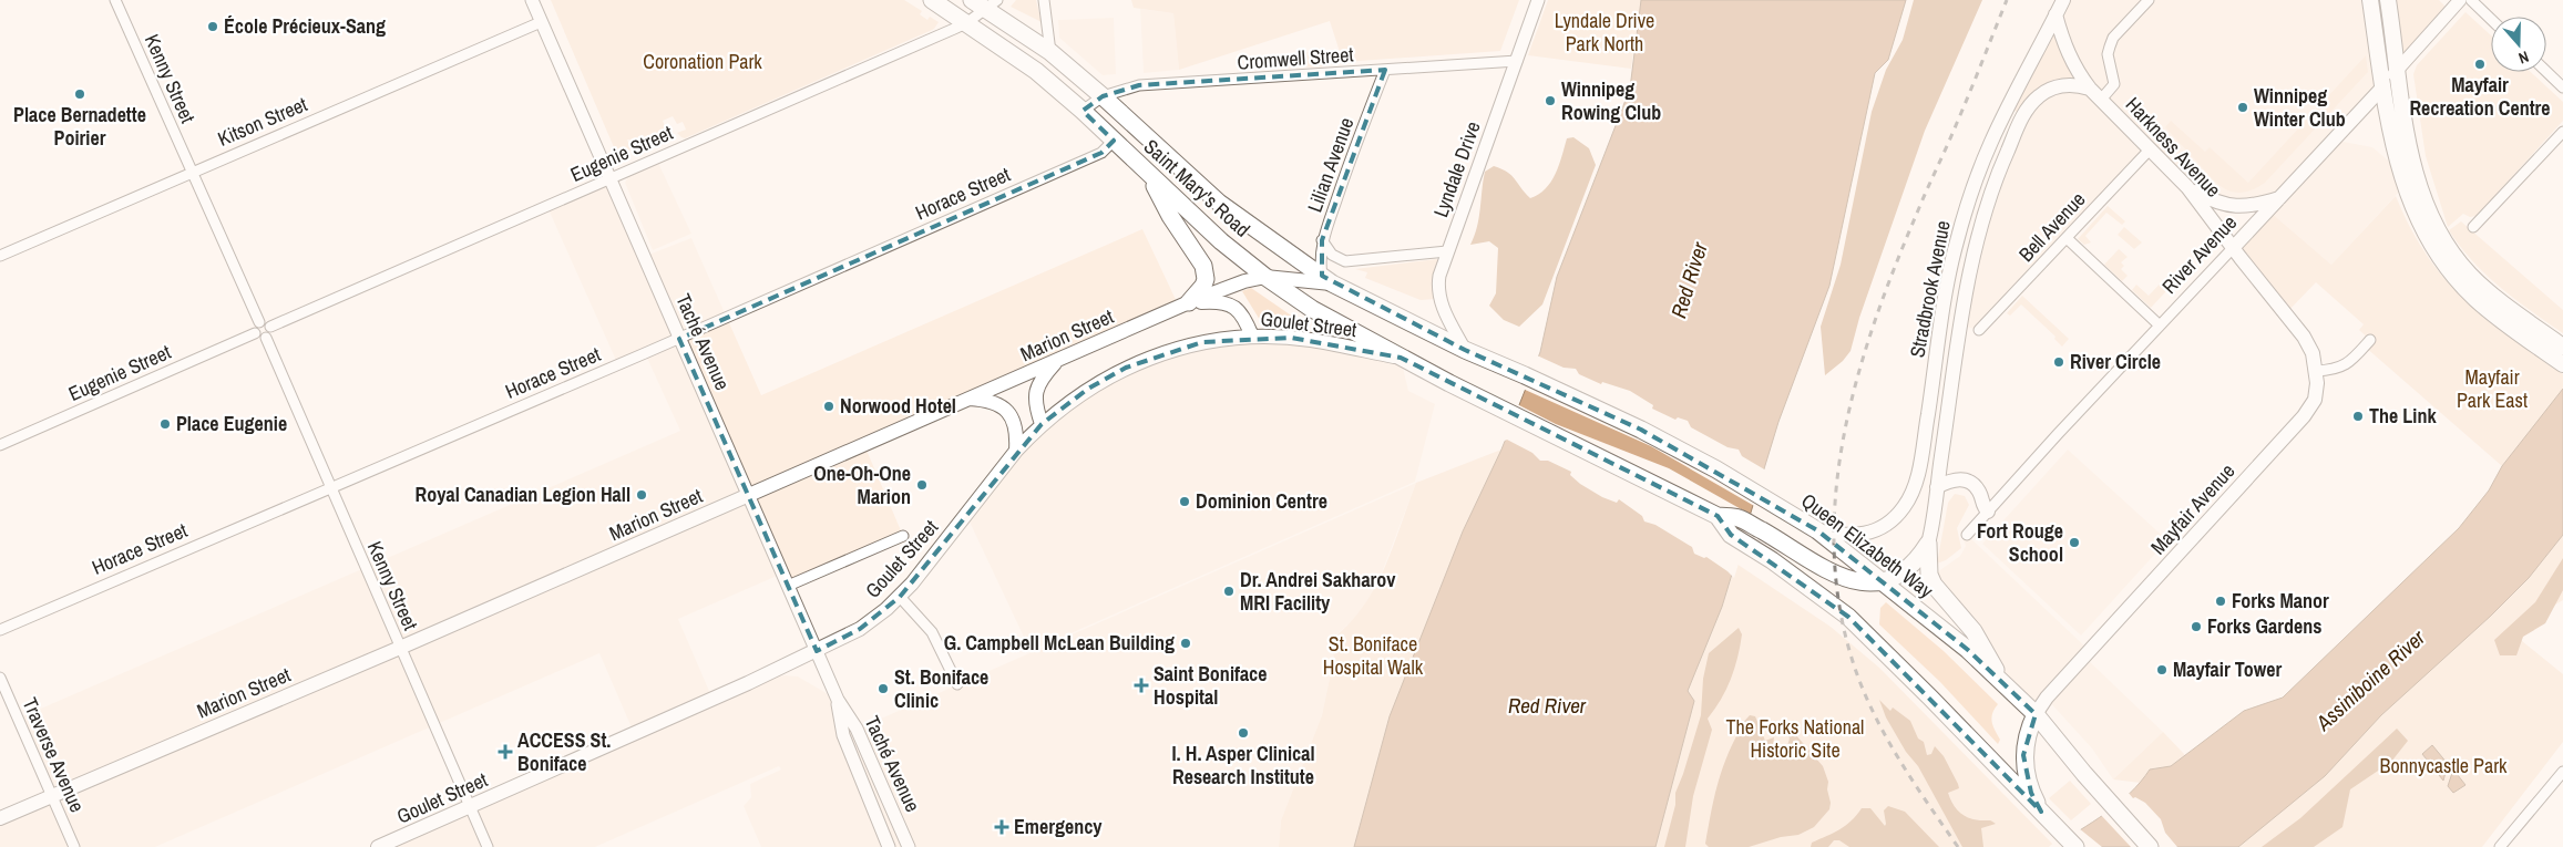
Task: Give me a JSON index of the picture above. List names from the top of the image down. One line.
{"streets":{"highway":["Saint Mary's Road","Queen Elizabeth Way"],"main road":["Harkness Avenue","River Avenue","Stradbrook Avenue","Goulet Street","Marion Street","Mayfair Avenue"],"street":["Cromwell Street","Kenny Street","Kitson Street","Eugenie Street","Lilian Avenue","Lyndale Drive","Horace Street","Bell Avenue","Taché Avenue","Traverse Avenue"]},"crossings":[["Cromwell Street","Lilian Avenue"],["Cromwell Street","Lyndale Drive"],["Cromwell Street","Saint Mary's Road"],["Kenny Street","Kitson Street"],["Kenny Street","Eugenie Street"],["Kenny Street","Horace Street"],["Kenny Street","Goulet Street"],["Kenny Street","Marion Street"],["Kitson Street","Taché Avenue"],["Harkness Avenue","Bell Avenue"],["Harkness Avenue","River Avenue"],["Harkness Avenue","Stradbrook Avenue"],["Harkness Avenue","Mayfair Avenue"],["Eugenie Street","Saint Mary's Road"],["Eugenie Street","Taché Avenue"],["Lilian Avenue","Saint Mary's Road"],["Lilian Avenue","Marion Street"],["Lyndale Drive","Saint Mary's Road"],["Lyndale Drive","Queen Elizabeth Way"],["Saint Mary's Road","Horace Street"],["Saint Mary's Road","Goulet Street"],["Saint Mary's Road","Marion Street"],["Saint Mary's Road","Queen Elizabeth Way"],["Horace Street","Taché Avenue"],["Stradbrook Avenue","Queen Elizabeth Way"],["Goulet Street","Taché Avenue"],["Marion Street","Taché Avenue"],["Marion Street","Traverse Avenue"],["Mayfair Avenue","Queen Elizabeth Way"]],"water":["Red River","Assiniboine River"],"parks":["Lyndale Drive Park North","Coronation Park","Mayfair Park East","St. Boniface Hospital Walk","The Forks National Historic Site","Bonnycastle Park"],"places":{"other":["École Précieux-Sang","Mayfair Recreation Centre","Place Bernadette Poirier","Winnipeg Rowing Club","Winnipeg Winter Club","River Circle","Norwood Hotel","The Link","Place Eugenie","One-Oh-One Marion","Royal Canadian Legion Hall","Dominion Centre","Fort Rouge School","Dr. Andrei Sakharov MRI Facility","Forks Manor","Forks Gardens","G. Campbell McLean Building","Mayfair Tower","St. Boniface Clinic","I. H. Asper Clinical Research Institute"],"health":["Saint Boniface Hospital","ACCESS St. Boniface","Emergency"]},"north":"bottom"}
